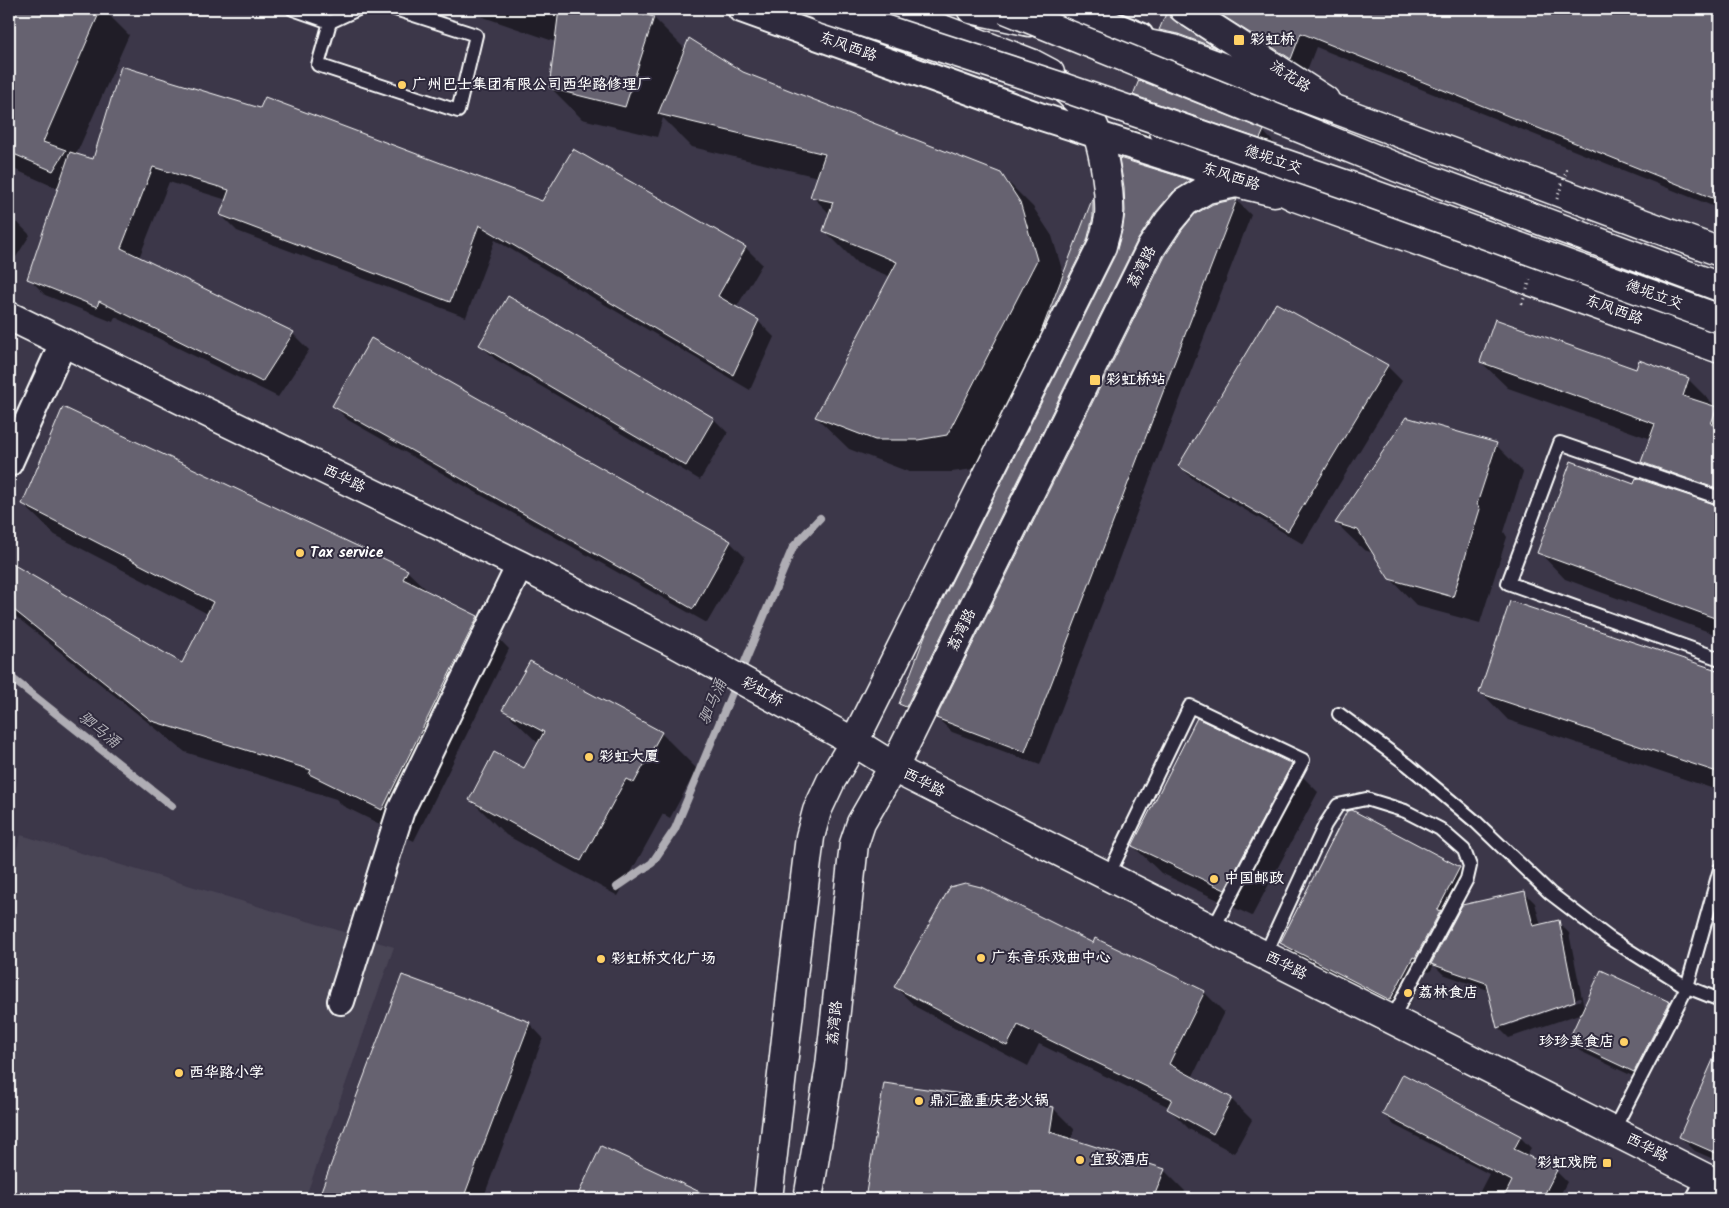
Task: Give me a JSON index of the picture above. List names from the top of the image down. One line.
{"streets":{"main road":["东风西路","流花路","德坭立交","荔湾路","西华路","彩虹桥"]},"crossings":[["东风西路","荔湾路"],["荔湾路","西华路"],["西华路","彩虹桥"]],"water":["驷马涌"],"places":{"transit":["彩虹桥","彩虹桥站","彩虹戏院"],"other":["广州巴士集团有限公司西华路修理厂","Tax service","彩虹大厦","中国邮政","广东音乐戏曲中心","彩虹桥文化广场","荔林食店","珍珍美食店","西华路小学","鼎汇盛重庆老火锅","宜致酒店"]}}
